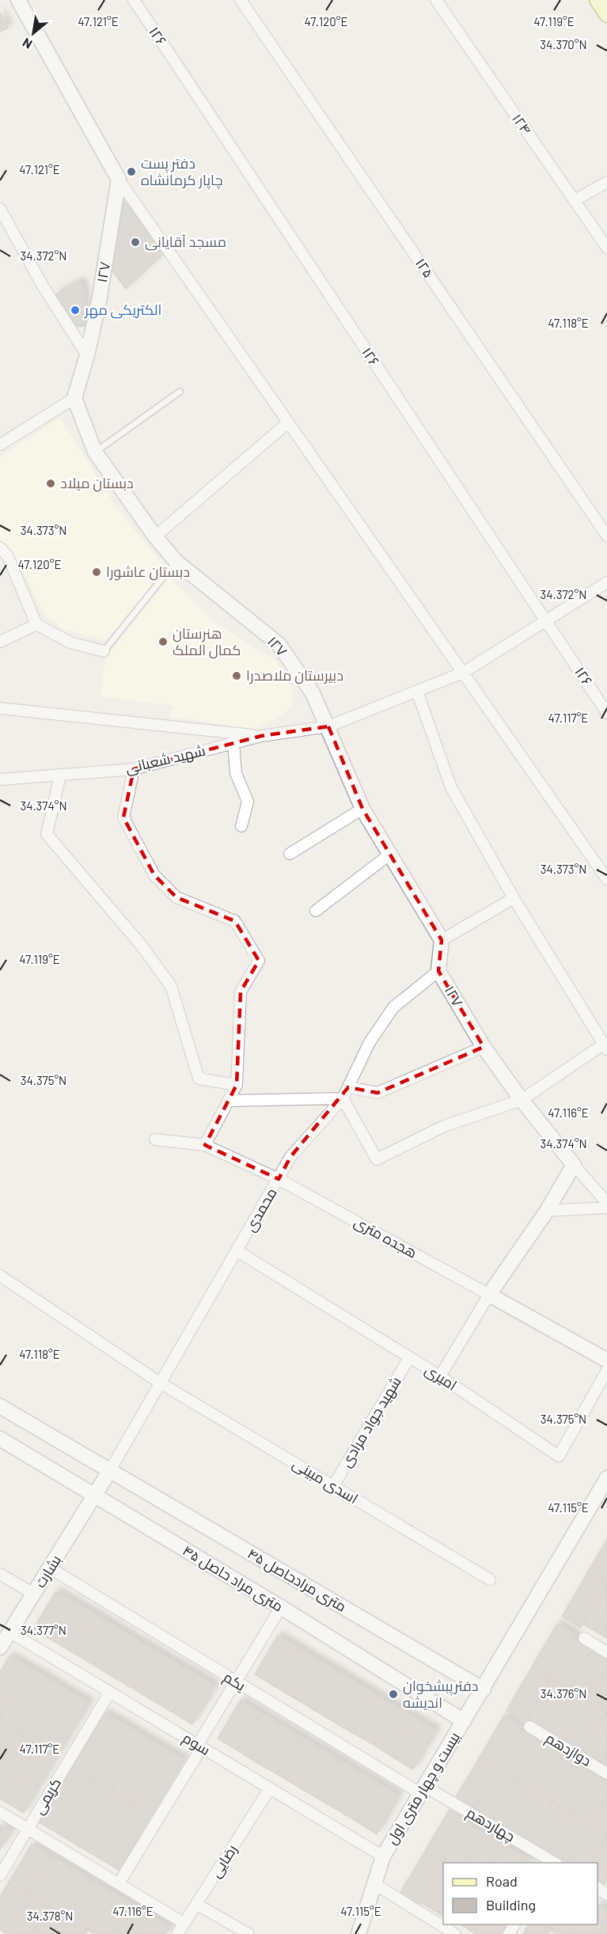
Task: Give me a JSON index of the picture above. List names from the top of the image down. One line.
{"streets":{"street":["۱۲۶","۱۲۴","۱۲۵","۱۲۷","شهید شعبانی","محمدی","هجده متری","امیری","شهید جواد مرادی","اسدی مبینی","بشارت","۴۵ متری مراد حاصل","۴۵ متری مرادحاصل","یکم","سوم","دوازدهم","بیست و چهار متری اول","کریمی","چهاردهم","رضایی"]},"crossings":[["۱۲۶","شهید شعبانی"],["۱۲۷","شهید شعبانی"],["۱۲۷","محمدی"],["محمدی","هجده متری"],["محمدی","امیری"],["محمدی","اسدی مبینی"],["محمدی","بشارت"],["محمدی","۴۵ متری مرادحاصل"],["امیری","شهید جواد مرادی"],["شهید جواد مرادی","اسدی مبینی"],["بشارت","۴۵ متری مراد حاصل"],["بشارت","۴۵ متری مرادحاصل"],["بشارت","یکم"],["بشارت","سوم"],["۴۵ متری مراد حاصل","بیست و چهار متری اول"],["۴۵ متری مرادحاصل","بیست و چهار متری اول"],["یکم","بیست و چهار متری اول"],["یکم","چهاردهم"],["سوم","بیست و چهار متری اول"],["سوم","کریمی"],["سوم","رضایی"],["بیست و چهار متری اول","چهاردهم"]],"places":["دفتر پست چاپار کرمانشاه","مسجد آقایانی","الکتریکی مهر","دبستان میلاد","دبستان عاشورا","هنرستان کمال الملک","دبیرستان ملاصدرا","دفترپبشخوان اندیشه"],"legend":["Road","Building"],"north":"bottom left","coordinates":["47.121°E","47.120°E","47.119°E","34.370°N","34.372°N","47.118°E","34.373°N","47.117°E","34.374°N","34.375°N","47.116°E","47.115°E","34.377°N","34.376°N","34.378°N"]}
